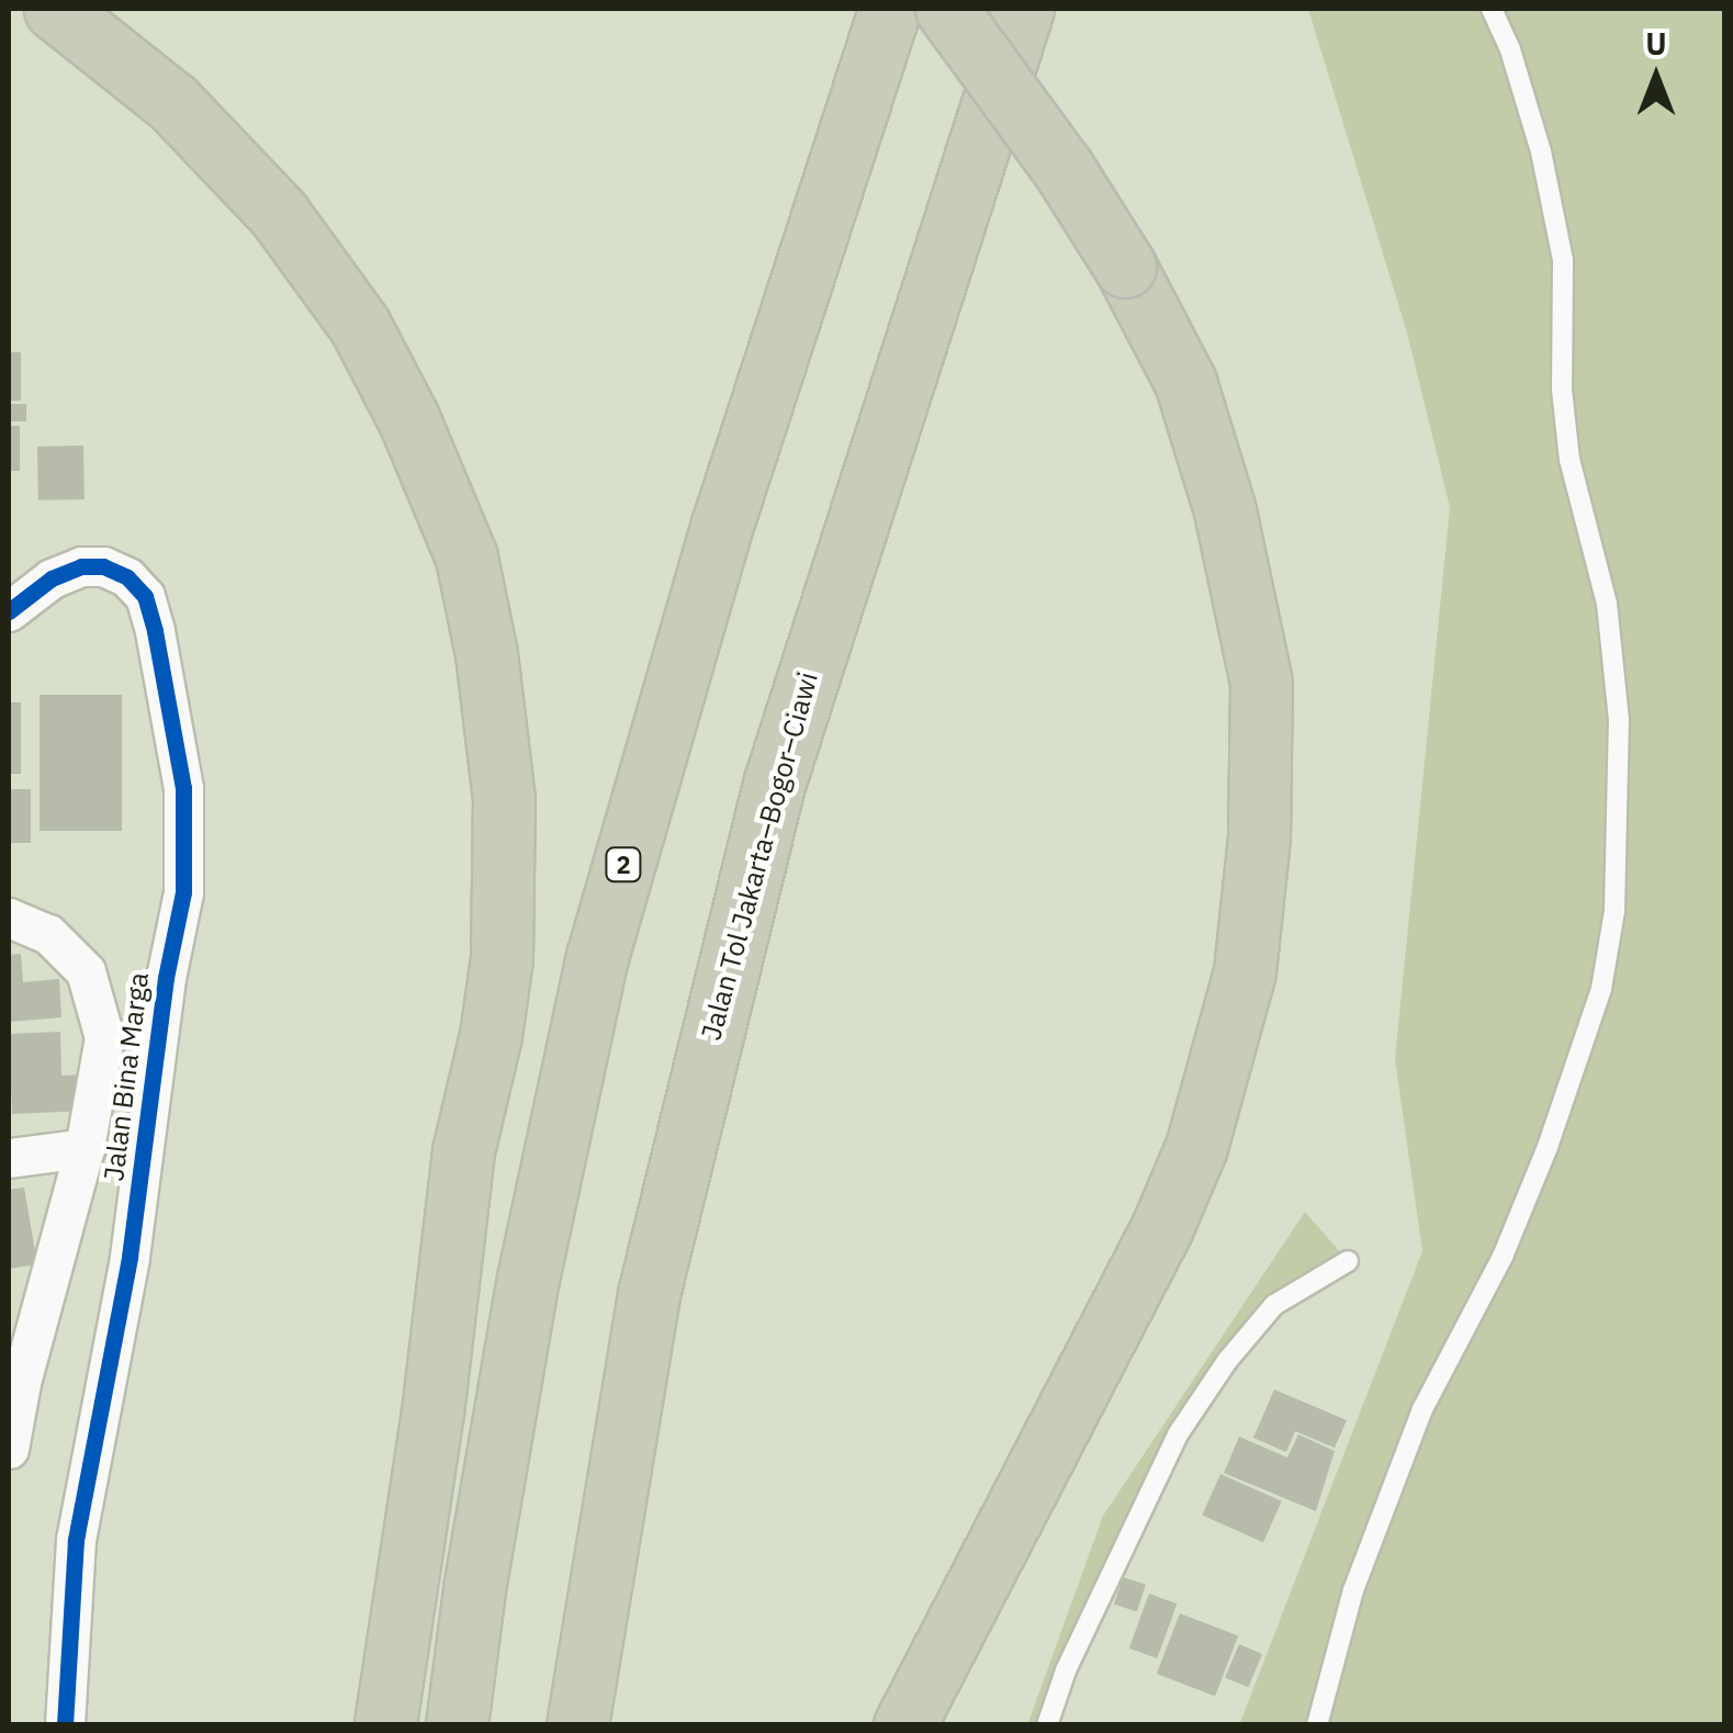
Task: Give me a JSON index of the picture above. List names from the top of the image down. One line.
{"streets":{"highway":["Jalan Tol Jakarta–Bogor–Ciawi","2"],"street":["Jalan Bina Marga"]},"north":"top"}
